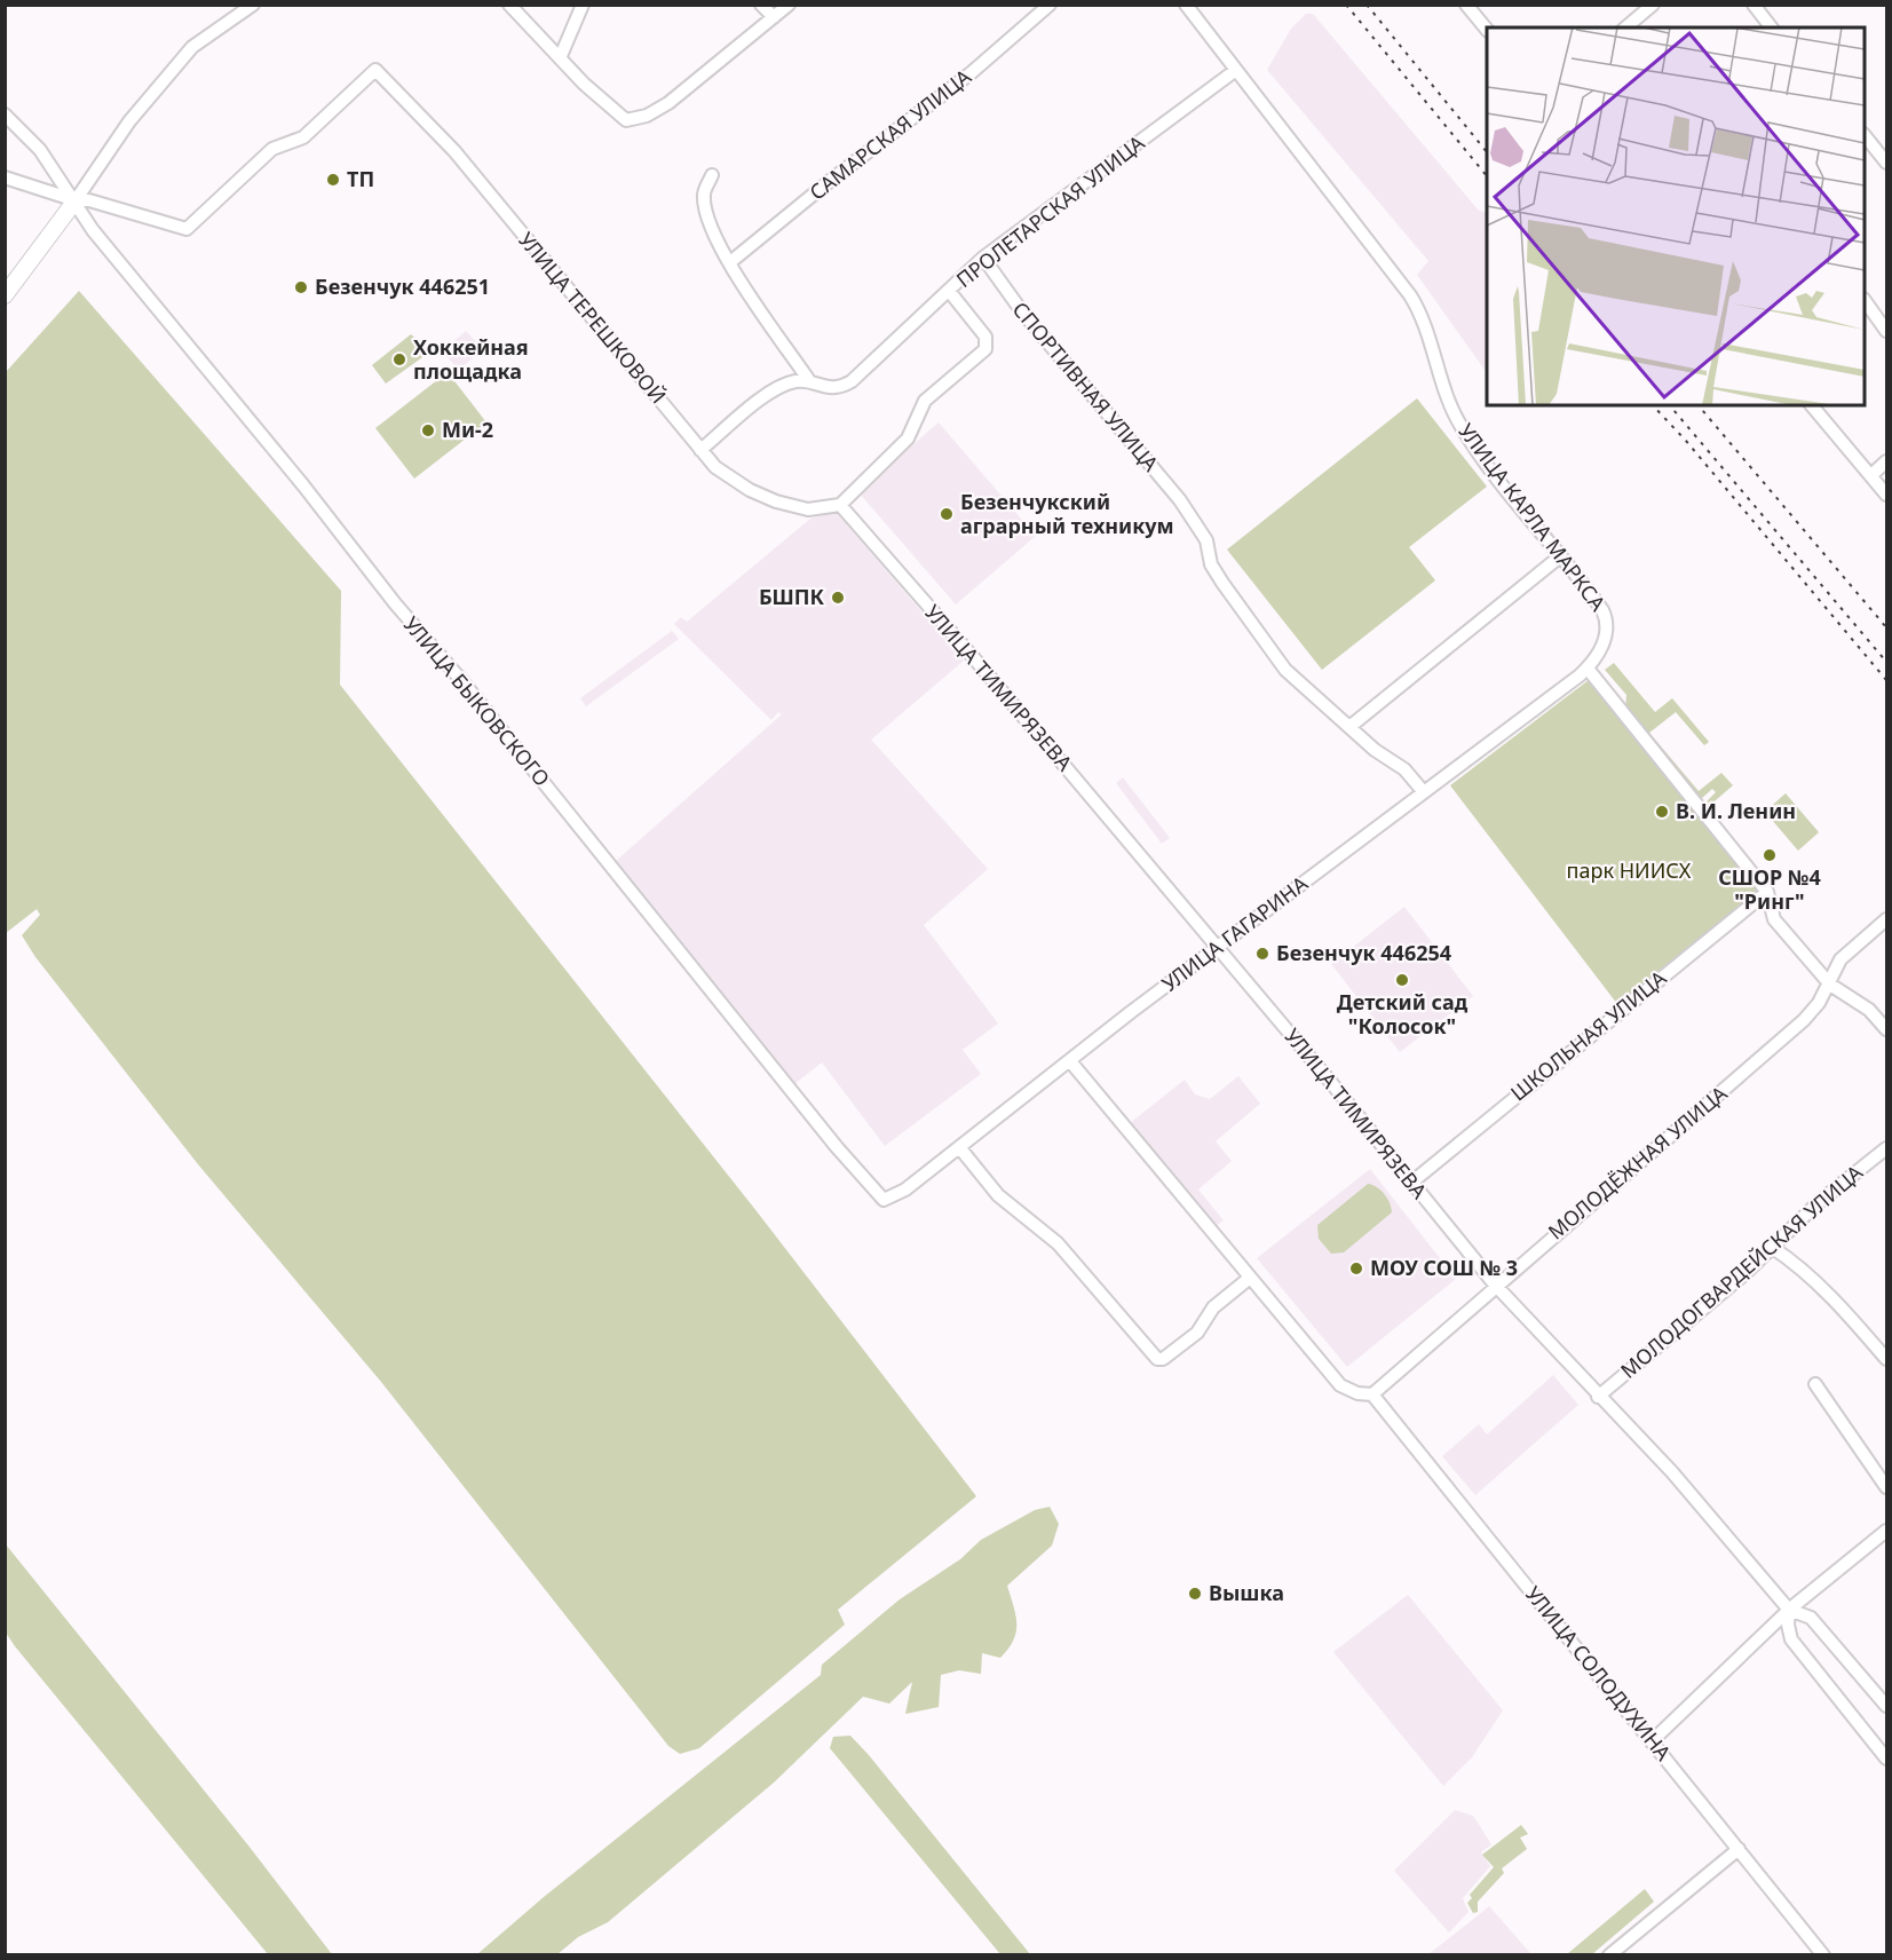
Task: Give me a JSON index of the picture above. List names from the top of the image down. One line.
{"streets":{"street":["САМАРСКАЯ УЛИЦА","ПРОЛЕТАРСКАЯ УЛИЦА","УЛИЦА ТЕРЕШКОВОЙ","СПОРТИВНАЯ УЛИЦА","УЛИЦА КАРЛА МАРКСА","УЛИЦА ТИМИРЯЗЕВА","УЛИЦА БЫКОВСКОГО","УЛИЦА ГАГАРИНА","ШКОЛЬНАЯ УЛИЦА","МОЛОДЁЖНАЯ УЛИЦА","МОЛОДОГВАРДЕЙСКАЯ УЛИЦА","УЛИЦА СОЛОДУХИНА"]},"crossings":[["ПРОЛЕТАРСКАЯ УЛИЦА","УЛИЦА ТЕРЕШКОВОЙ"],["ПРОЛЕТАРСКАЯ УЛИЦА","СПОРТИВНАЯ УЛИЦА"],["ПРОЛЕТАРСКАЯ УЛИЦА","УЛИЦА КАРЛА МАРКСА"],["УЛИЦА ТЕРЕШКОВОЙ","УЛИЦА ТИМИРЯЗЕВА"],["УЛИЦА ТЕРЕШКОВОЙ","УЛИЦА БЫКОВСКОГО"],["СПОРТИВНАЯ УЛИЦА","УЛИЦА ГАГАРИНА"],["УЛИЦА КАРЛА МАРКСА","УЛИЦА ГАГАРИНА"],["УЛИЦА ТИМИРЯЗЕВА","УЛИЦА ГАГАРИНА"],["УЛИЦА ТИМИРЯЗЕВА","ШКОЛЬНАЯ УЛИЦА"],["УЛИЦА ТИМИРЯЗЕВА","МОЛОДЁЖНАЯ УЛИЦА"],["УЛИЦА ТИМИРЯЗЕВА","МОЛОДОГВАРДЕЙСКАЯ УЛИЦА"],["УЛИЦА БЫКОВСКОГО","УЛИЦА ГАГАРИНА"],["МОЛОДЁЖНАЯ УЛИЦА","УЛИЦА СОЛОДУХИНА"]],"parks":["парк НИИСХ"],"places":["ТП","Безенчук 446251","Хоккейная площадка","Ми-2","Безенчукский аграрный техникум","БШПК","В. И. Ленин","СШОР №4 \"Ринг\"","Безенчук 446254","Детский сад \"Колосок\"","МОУ СОШ № 3","Вышка"]}
